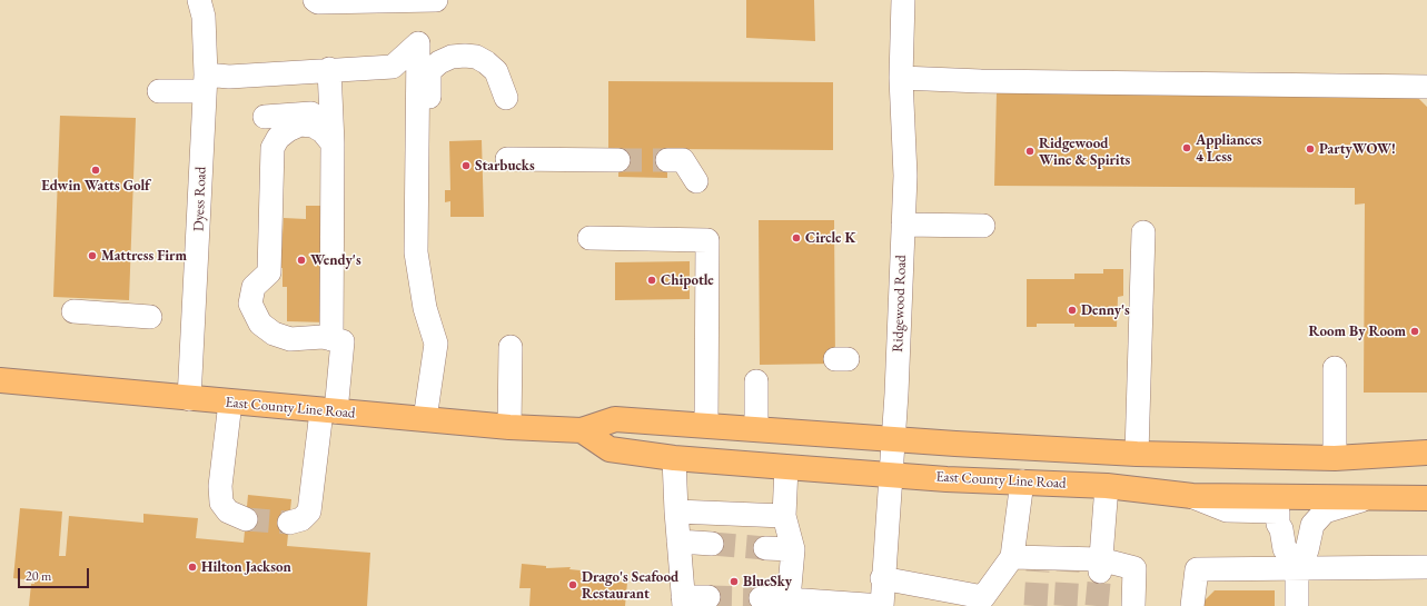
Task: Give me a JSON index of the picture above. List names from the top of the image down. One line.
{"streets":{"main road":["East County Line Road"],"street":["Dyess Road","Ridgewood Road"]},"crossings":[["Dyess Road","East County Line Road"],["Ridgewood Road","East County Line Road"]],"places":["Appliances 4 Less","PartyWOW!","Ridgewood Wine & Spirits","Starbucks","Edwin Watts Golf","Circle K","Mattress Firm","Wendy's","Chipotle","Denny's","Room By Room","Hilton Jackson","BlueSky","Drago's Seafood Restaurant"],"scale_bar":"20 m"}
